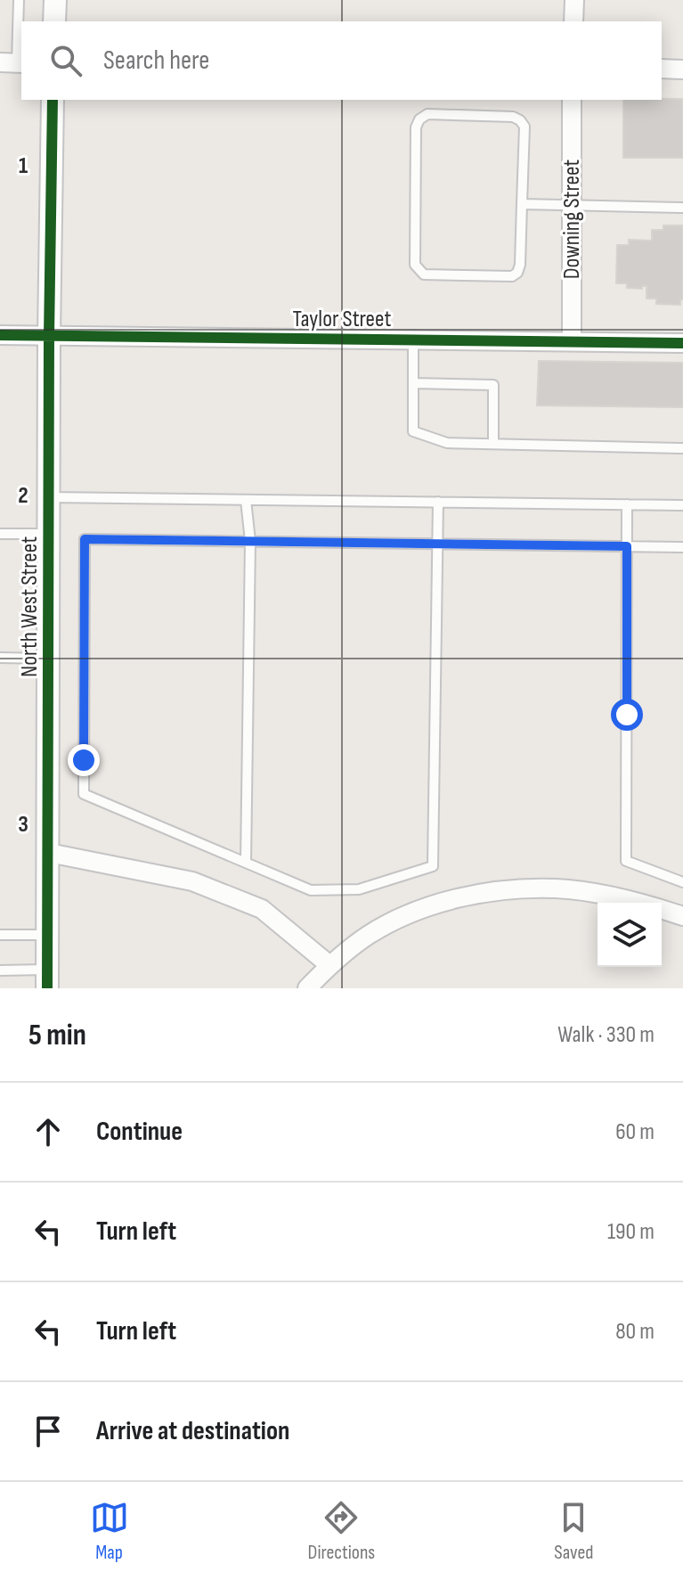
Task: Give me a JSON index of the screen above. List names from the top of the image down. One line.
{"streets":{"street":["Downing Street","Taylor Street","North West Street"]},"crossings":[["Downing Street","Taylor Street"],["Taylor Street","North West Street"]],"page":{"search":"Search here","heading":["5 min","Walk · 330 m"],"list":[["Continue","60 m"],["Turn left","190 m"],["Turn left","80 m"],"Arrive at destination"],"nav":["Map","Directions","Saved"]},"grid":{"rows":["1","2","3"]}}
